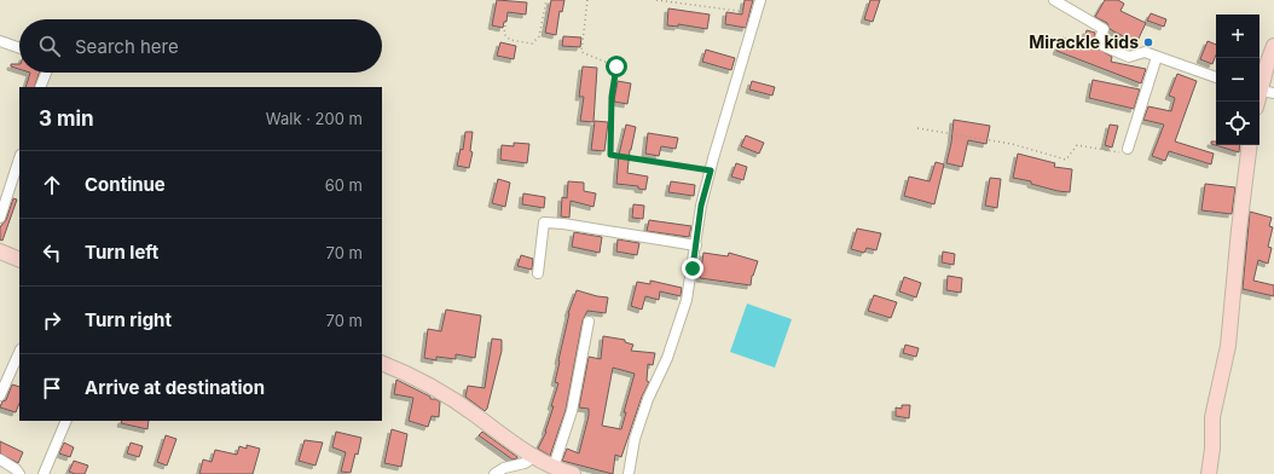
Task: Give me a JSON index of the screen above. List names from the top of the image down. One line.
{"places":["Mirackle kids"],"page":{"map_buttons":["+","−"],"search":"Search here","heading":["3 min","Walk · 200 m"],"list":[["Continue","60 m"],["Turn left","70 m"],["Turn right","70 m"],"Arrive at destination"]}}
